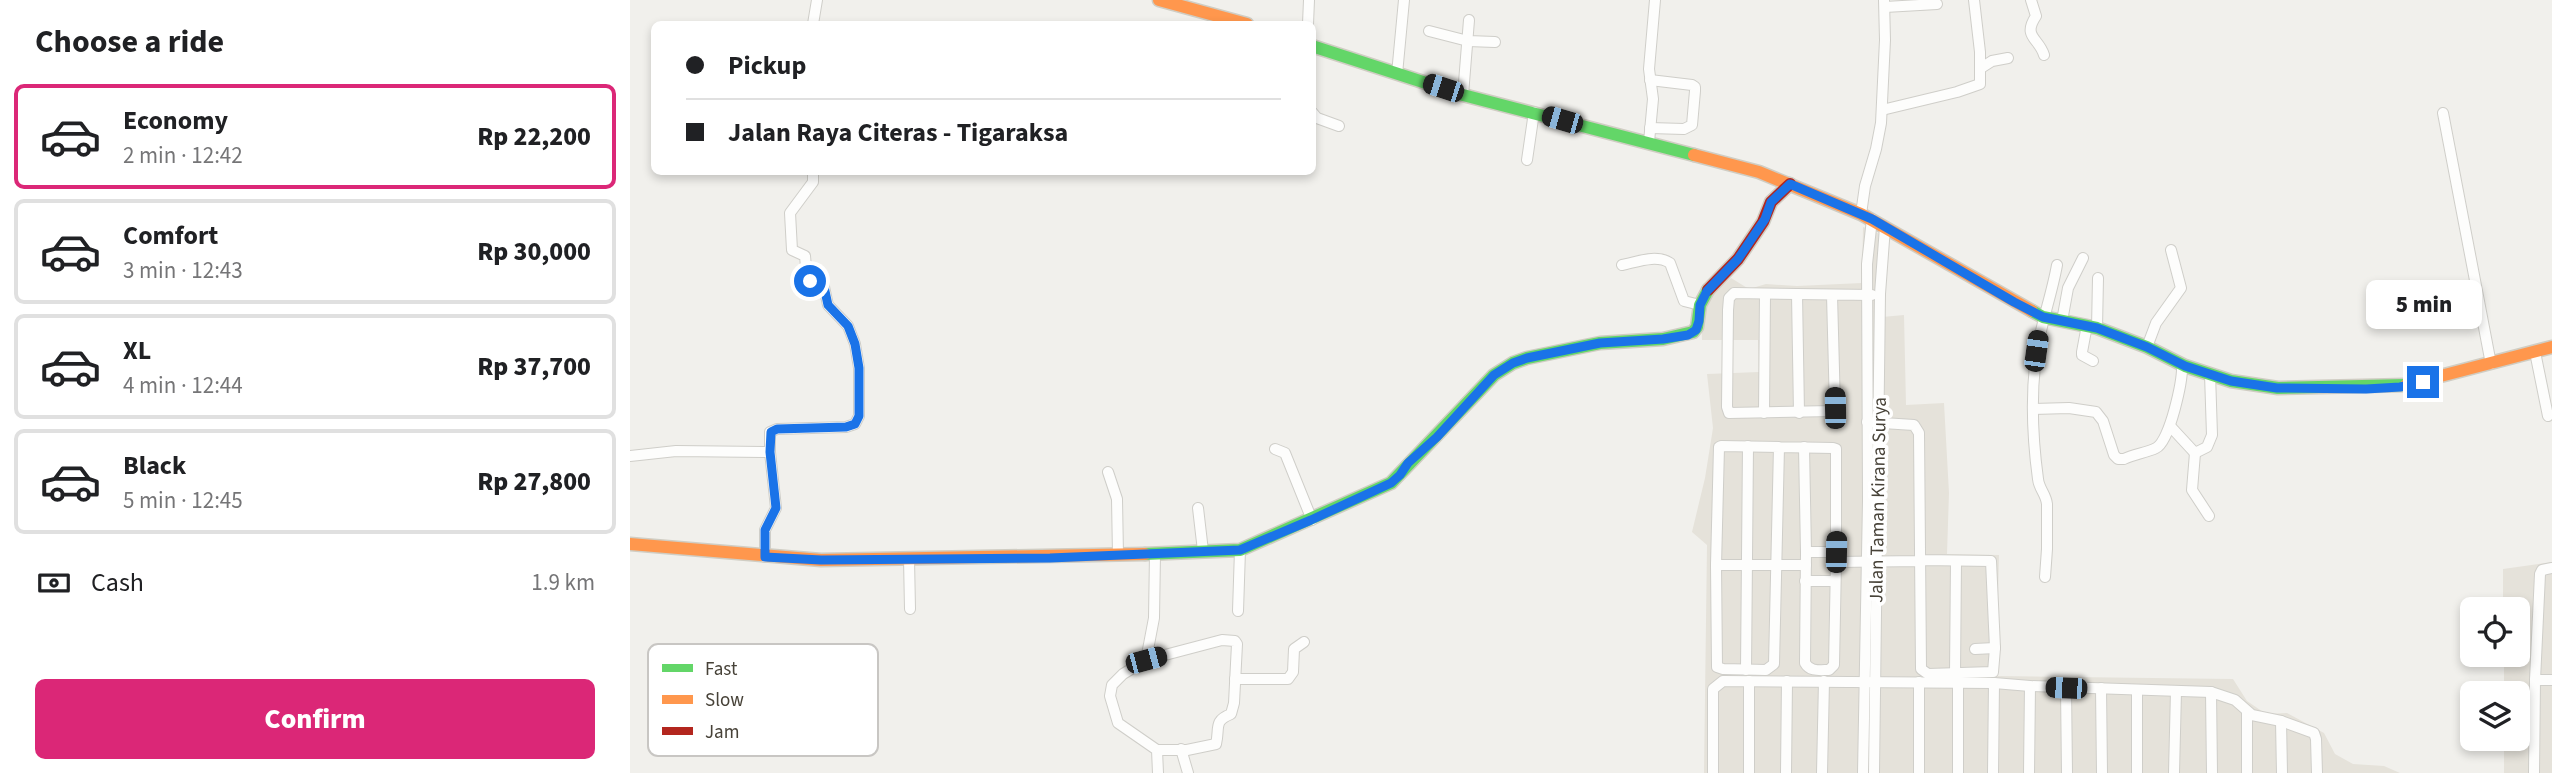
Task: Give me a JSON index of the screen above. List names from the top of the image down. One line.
{"streets":{"street":["Jalan Taman Kirana Surya"]},"legend":["Fast","Slow","Jam"],"page":{"heading":"Choose a ride","banner":["Pickup","Jalan Raya Citeras - Tigaraksa"],"list":[{"name":"Economy","note":"2 min · 12:42","value":"Rp 22,200"},{"name":"Comfort","note":"3 min · 12:43","value":"Rp 30,000"},{"name":"XL","note":"4 min · 12:44","value":"Rp 37,700"},{"name":"Black","note":"5 min · 12:45","value":"Rp 27,800"}],"bubble":"5 min","pay":["Cash","1.9 km"],"buttons":"Confirm"}}
